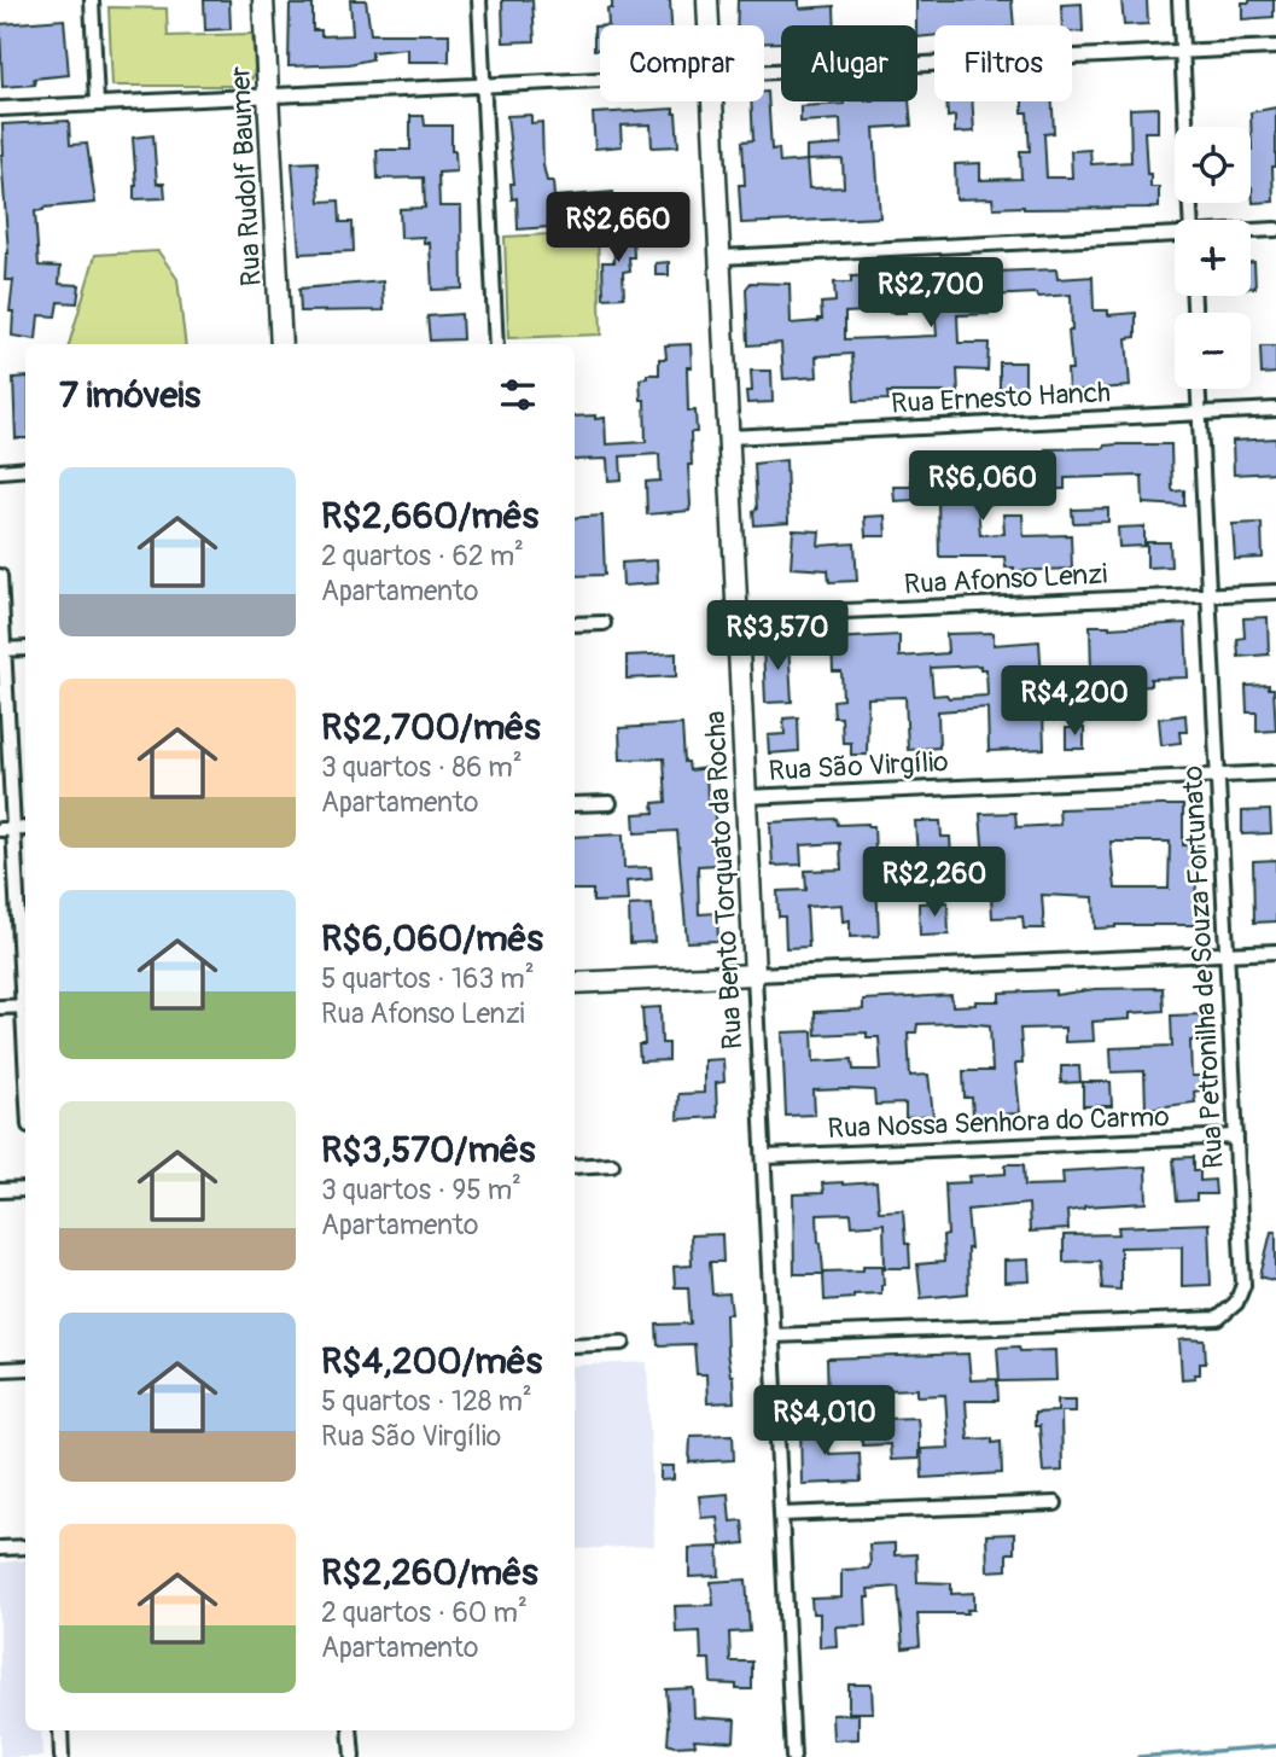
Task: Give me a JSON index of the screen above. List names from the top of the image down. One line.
{"streets":{"street":["Rua Rudolf Baumer","Rua Ernesto Hanch","Rua Afonso Lenzi","Rua São Virgílio","Rua Bento Torquato da Rocha","Rua Petronilha de Souza Fortunato","Rua Nossa Senhora do Carmo"]},"crossings":[["Rua Ernesto Hanch","Rua Bento Torquato da Rocha"],["Rua Ernesto Hanch","Rua Petronilha de Souza Fortunato"],["Rua Afonso Lenzi","Rua Bento Torquato da Rocha"],["Rua Afonso Lenzi","Rua Petronilha de Souza Fortunato"],["Rua São Virgílio","Rua Bento Torquato da Rocha"],["Rua São Virgílio","Rua Petronilha de Souza Fortunato"],["Rua Bento Torquato da Rocha","Rua Petronilha de Souza Fortunato"],["Rua Bento Torquato da Rocha","Rua Nossa Senhora do Carmo"],["Rua Petronilha de Souza Fortunato","Rua Nossa Senhora do Carmo"]],"page":{"chip":["Comprar","Alugar","Filtros"],"map_buttons":["+","−"],"price":["R$2,660","R$2,700","R$6,060","R$3,570","R$4,200","R$2,260","R$4,010"],"heading":"7 imóveis","list":[{"name":"R$2,660/mês","note":"2 quartos · 62 m² · Apartamento"},{"name":"R$2,700/mês","note":"3 quartos · 86 m² · Apartamento"},{"name":"R$6,060/mês","note":"5 quartos · 163 m² · Rua Afonso Lenzi"},{"name":"R$3,570/mês","note":"3 quartos · 95 m² · Apartamento"},{"name":"R$4,200/mês","note":"5 quartos · 128 m² · Rua São Virgílio"},{"name":"R$2,260/mês","note":"2 quartos · 60 m² · Apartamento"}]}}
